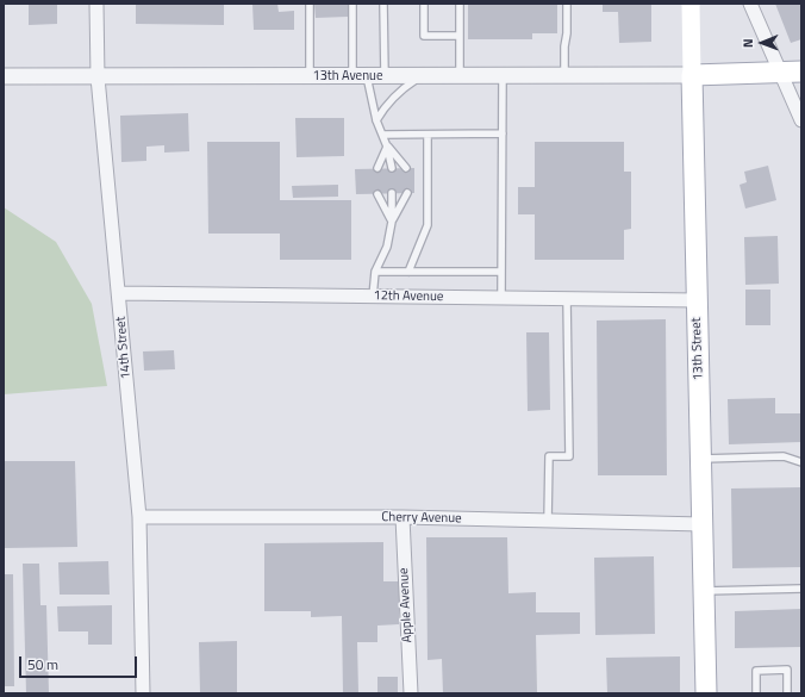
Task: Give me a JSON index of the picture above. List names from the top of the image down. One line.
{"streets":{"main road":["13th Street"],"street":["13th Avenue","12th Avenue","14th Street","Cherry Avenue","Apple Avenue"]},"crossings":[["13th Avenue","14th Street"],["13th Avenue","13th Street"],["12th Avenue","14th Street"],["12th Avenue","13th Street"],["14th Street","Cherry Avenue"],["13th Street","Cherry Avenue"],["Cherry Avenue","Apple Avenue"]],"scale_bar":"50 m","north":"left"}
